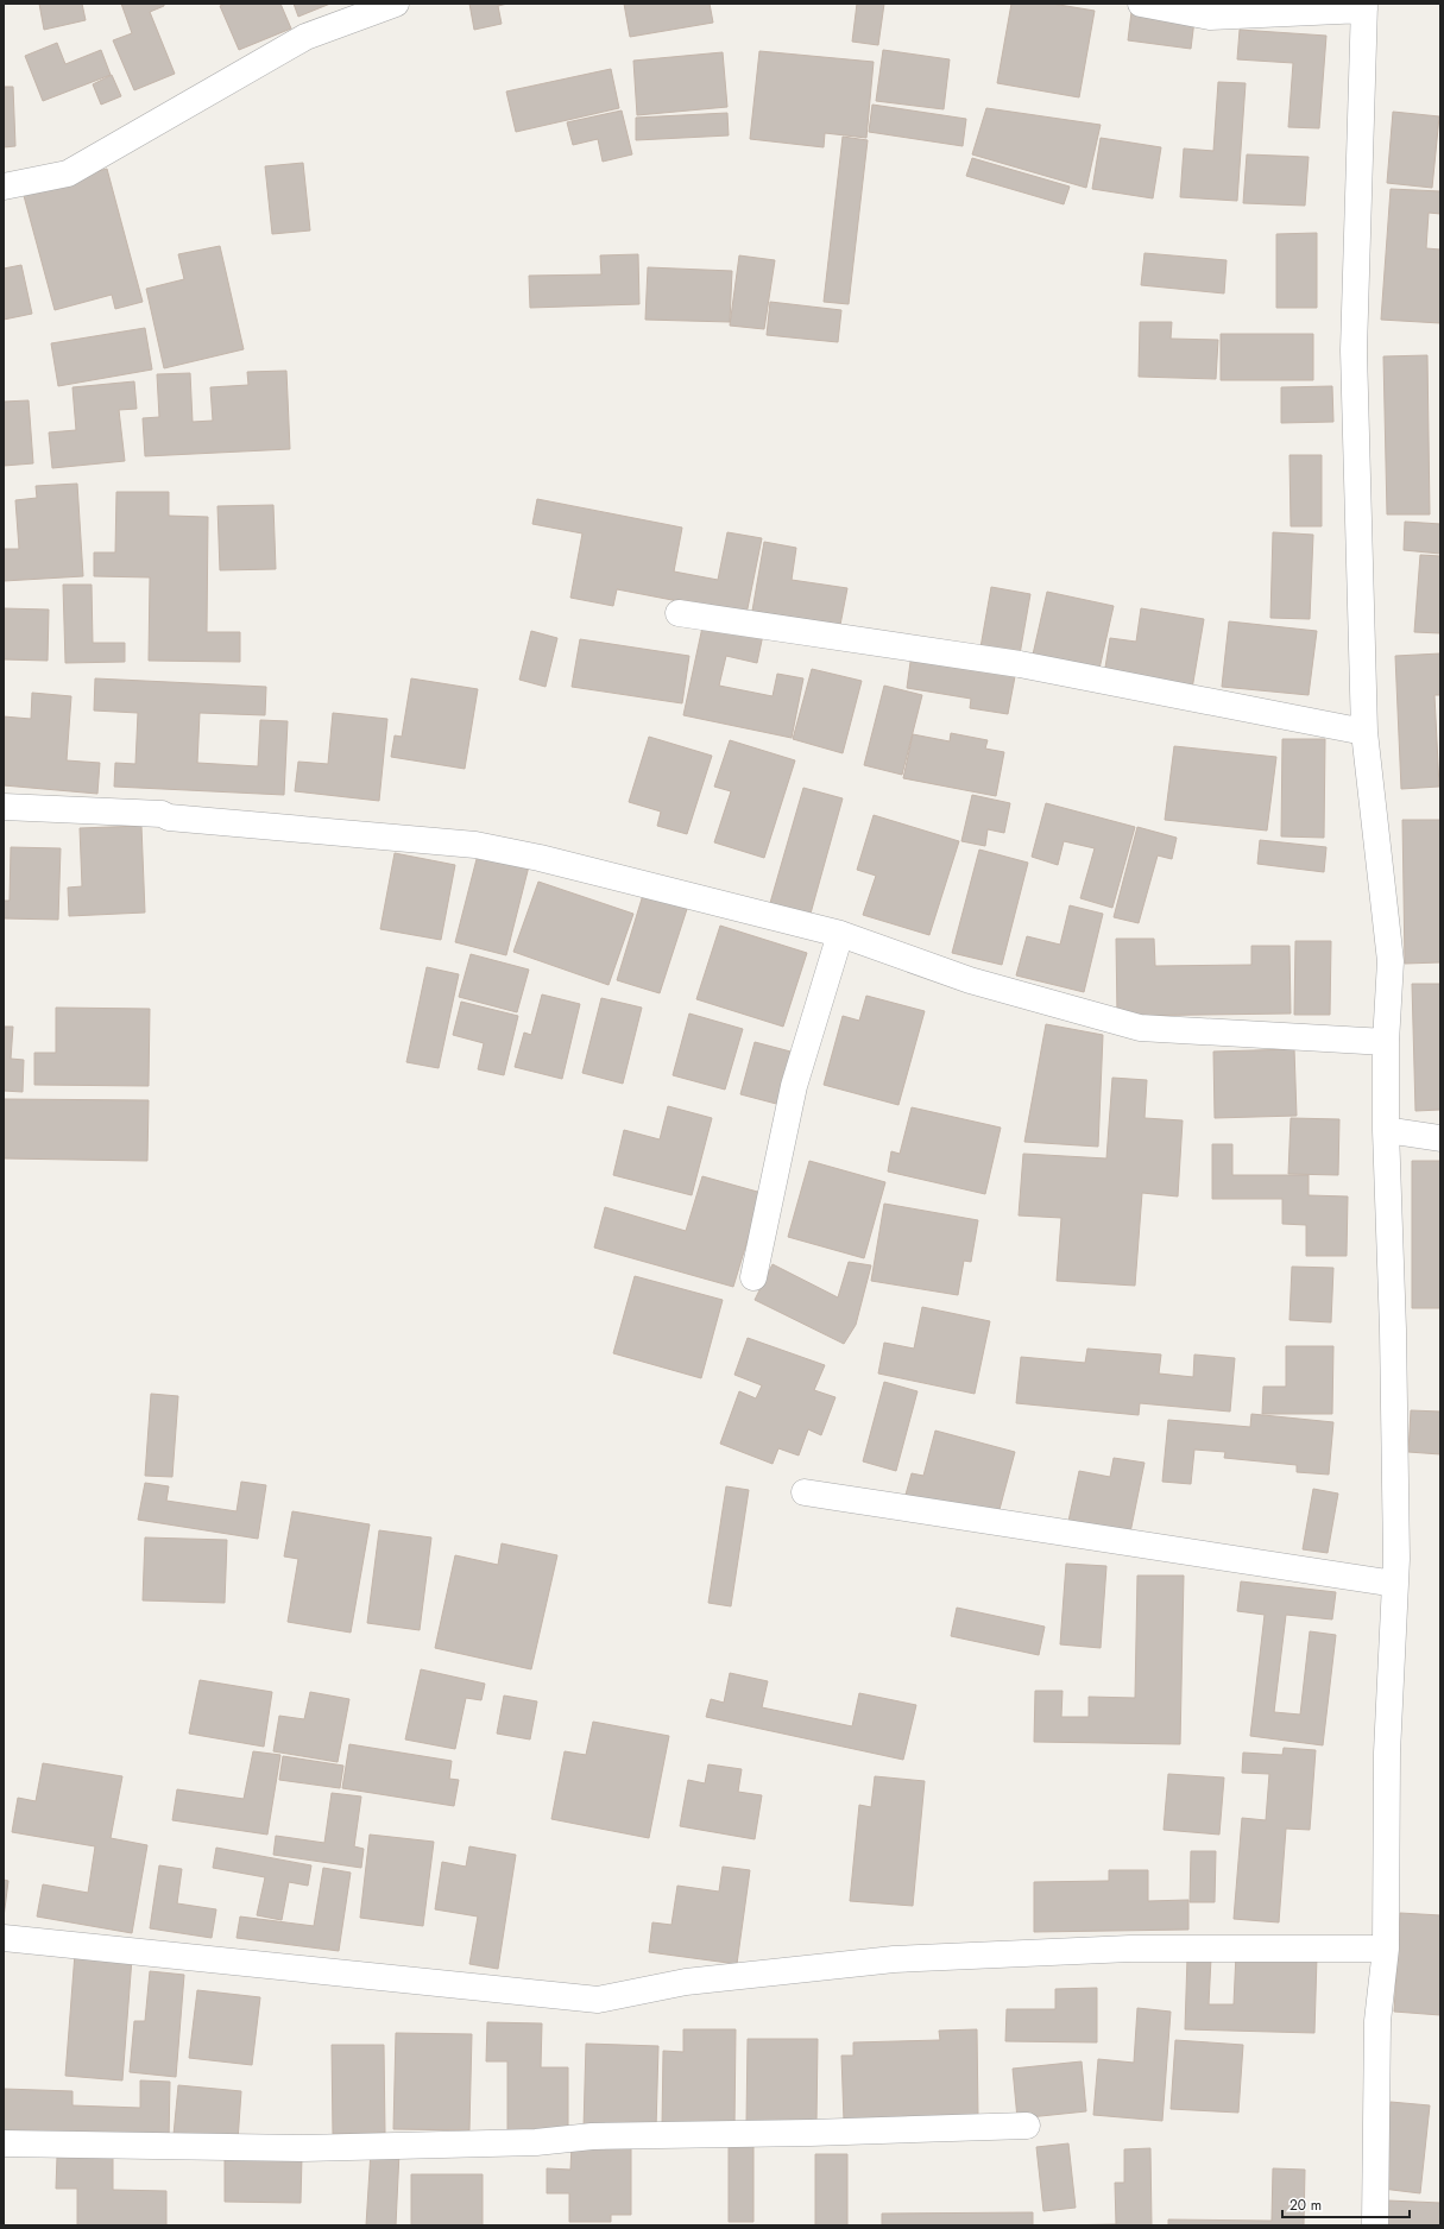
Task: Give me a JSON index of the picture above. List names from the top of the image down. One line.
{"scale_bar":"20 m"}
